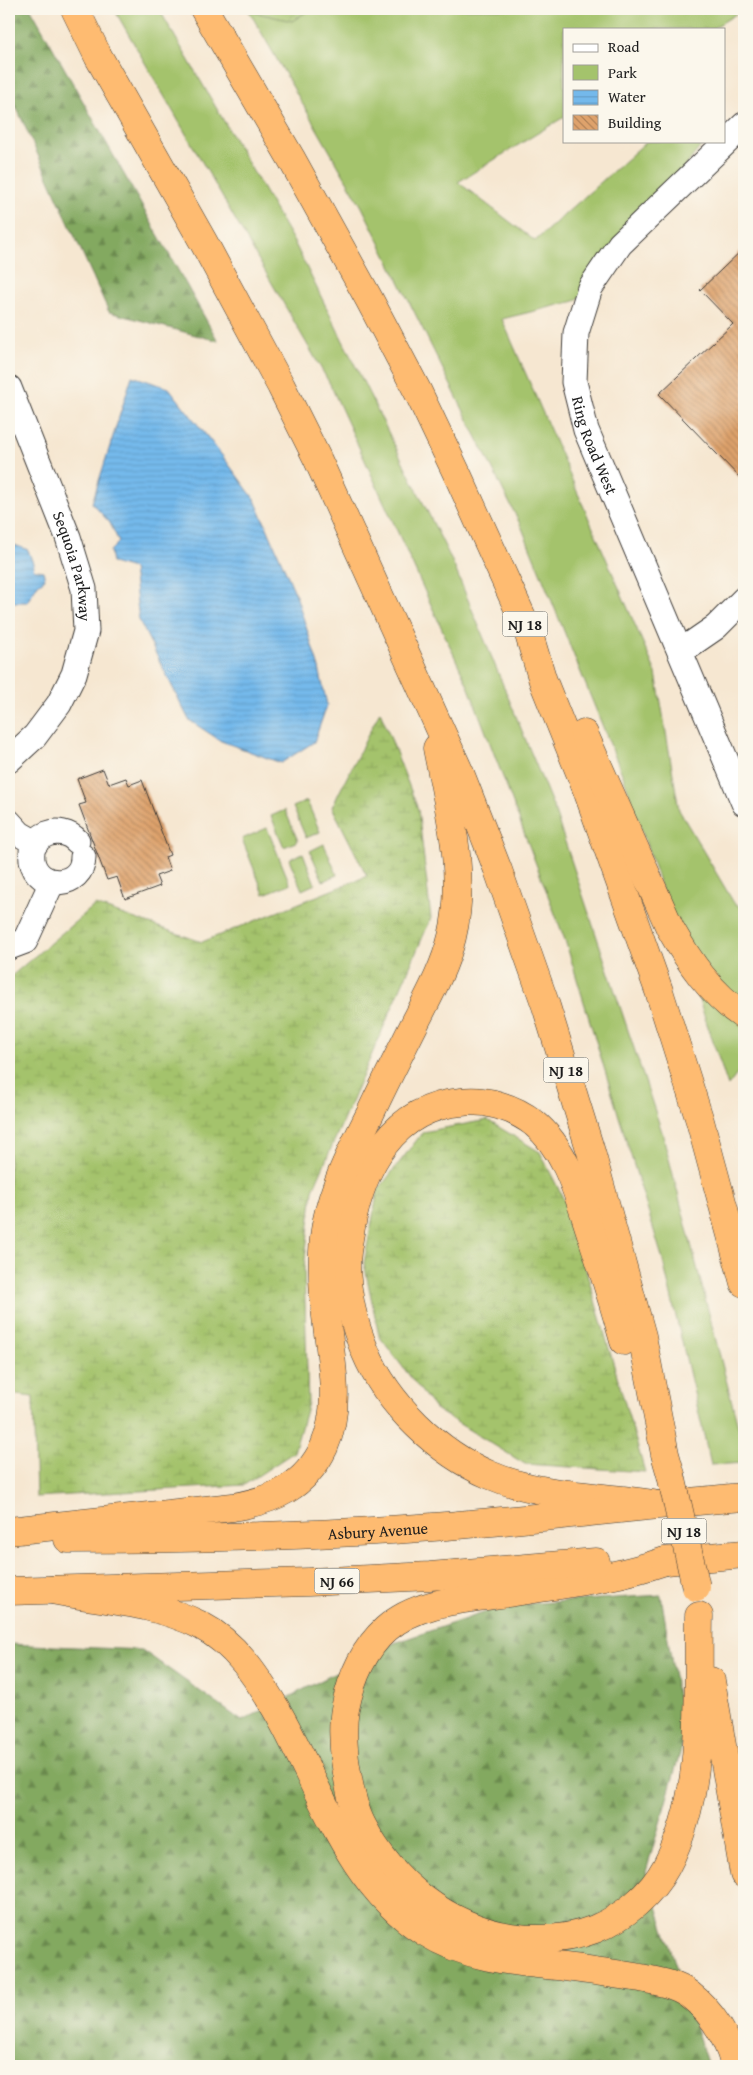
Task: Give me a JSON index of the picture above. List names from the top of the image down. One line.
{"streets":{"highway":["NJ 18","Asbury Avenue","NJ 66"],"street":["Ring Road West","Sequoia Parkway"]},"legend":["Road","Park","Water","Building"]}
